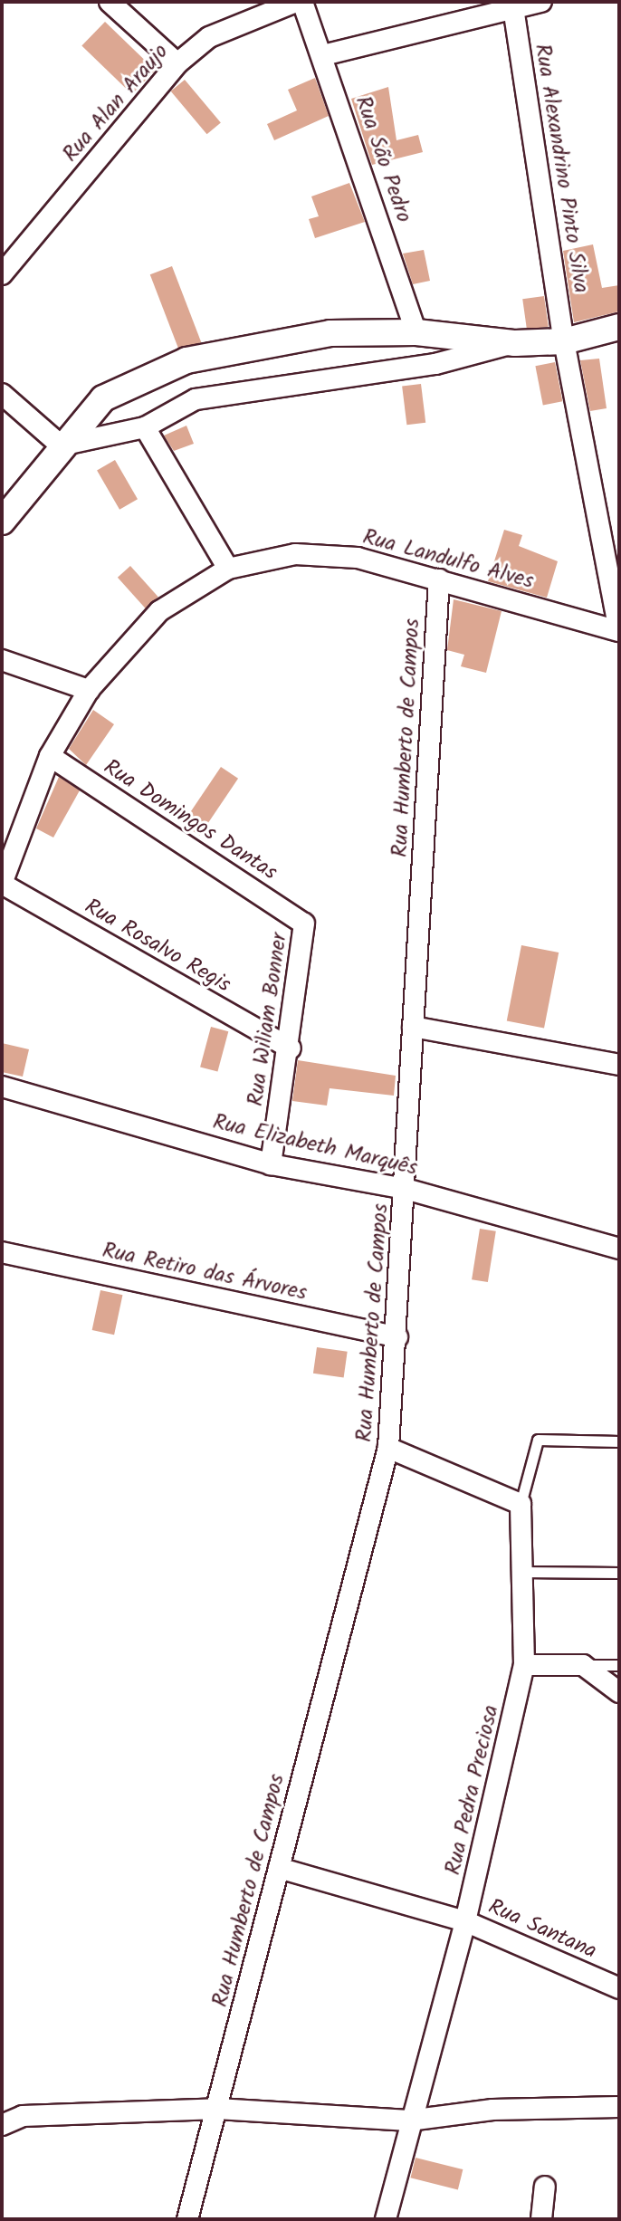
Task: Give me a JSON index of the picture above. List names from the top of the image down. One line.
{"streets":{"street":["Rua Alan Araujo","Rua São Pedro","Rua Alexandrino Pinto Silva","Rua Landulfo Alves","Rua Humberto de Campos","Rua Domingos Dantas","Rua Rosalvo Regis","Rua Wiliam Bonner","Rua Elizabeth Marquês","Rua Retiro das Árvores","Rua Pedra Preciosa","Rua Santana"]},"crossings":[["Rua Alexandrino Pinto Silva","Rua Landulfo Alves"],["Rua Landulfo Alves","Rua Humberto de Campos"],["Rua Landulfo Alves","Rua Domingos Dantas"],["Rua Landulfo Alves","Rua Rosalvo Regis"],["Rua Humberto de Campos","Rua Elizabeth Marquês"],["Rua Humberto de Campos","Rua Retiro das Árvores"],["Rua Humberto de Campos","Rua Santana"],["Rua Domingos Dantas","Rua Wiliam Bonner"],["Rua Rosalvo Regis","Rua Wiliam Bonner"],["Rua Wiliam Bonner","Rua Elizabeth Marquês"],["Rua Pedra Preciosa","Rua Santana"]]}
